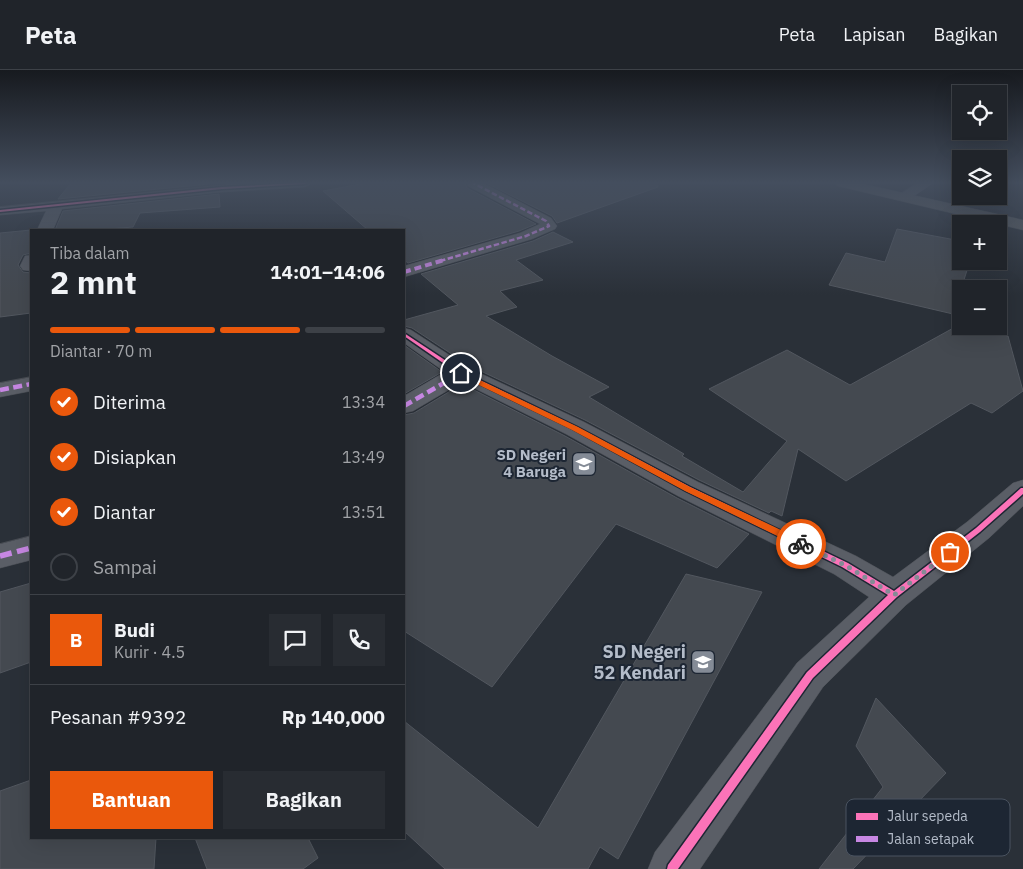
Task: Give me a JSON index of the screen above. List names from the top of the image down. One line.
{"places":{"school or university":["SD Negeri 4 Baruga","SD Negeri 52 Kendari"]},"legend":["Jalur sepeda","Jalan setapak"],"page":{"header":"Peta","nav":["Peta","Lapisan","Bagikan"],"map_buttons":["+","−"],"heading":["2 mnt","Tiba dalam","14:01–14:06"],"panel":["Budi","Kurir · 4.5","Pesanan #9392","Rp 140,000"],"bar":"Diantar · 70 m","list":[["Diterima","13:34"],["Disiapkan","13:49"],["Diantar","13:51"],"Sampai"],"round":"B","buttons":["Bantuan","Bagikan"]}}
